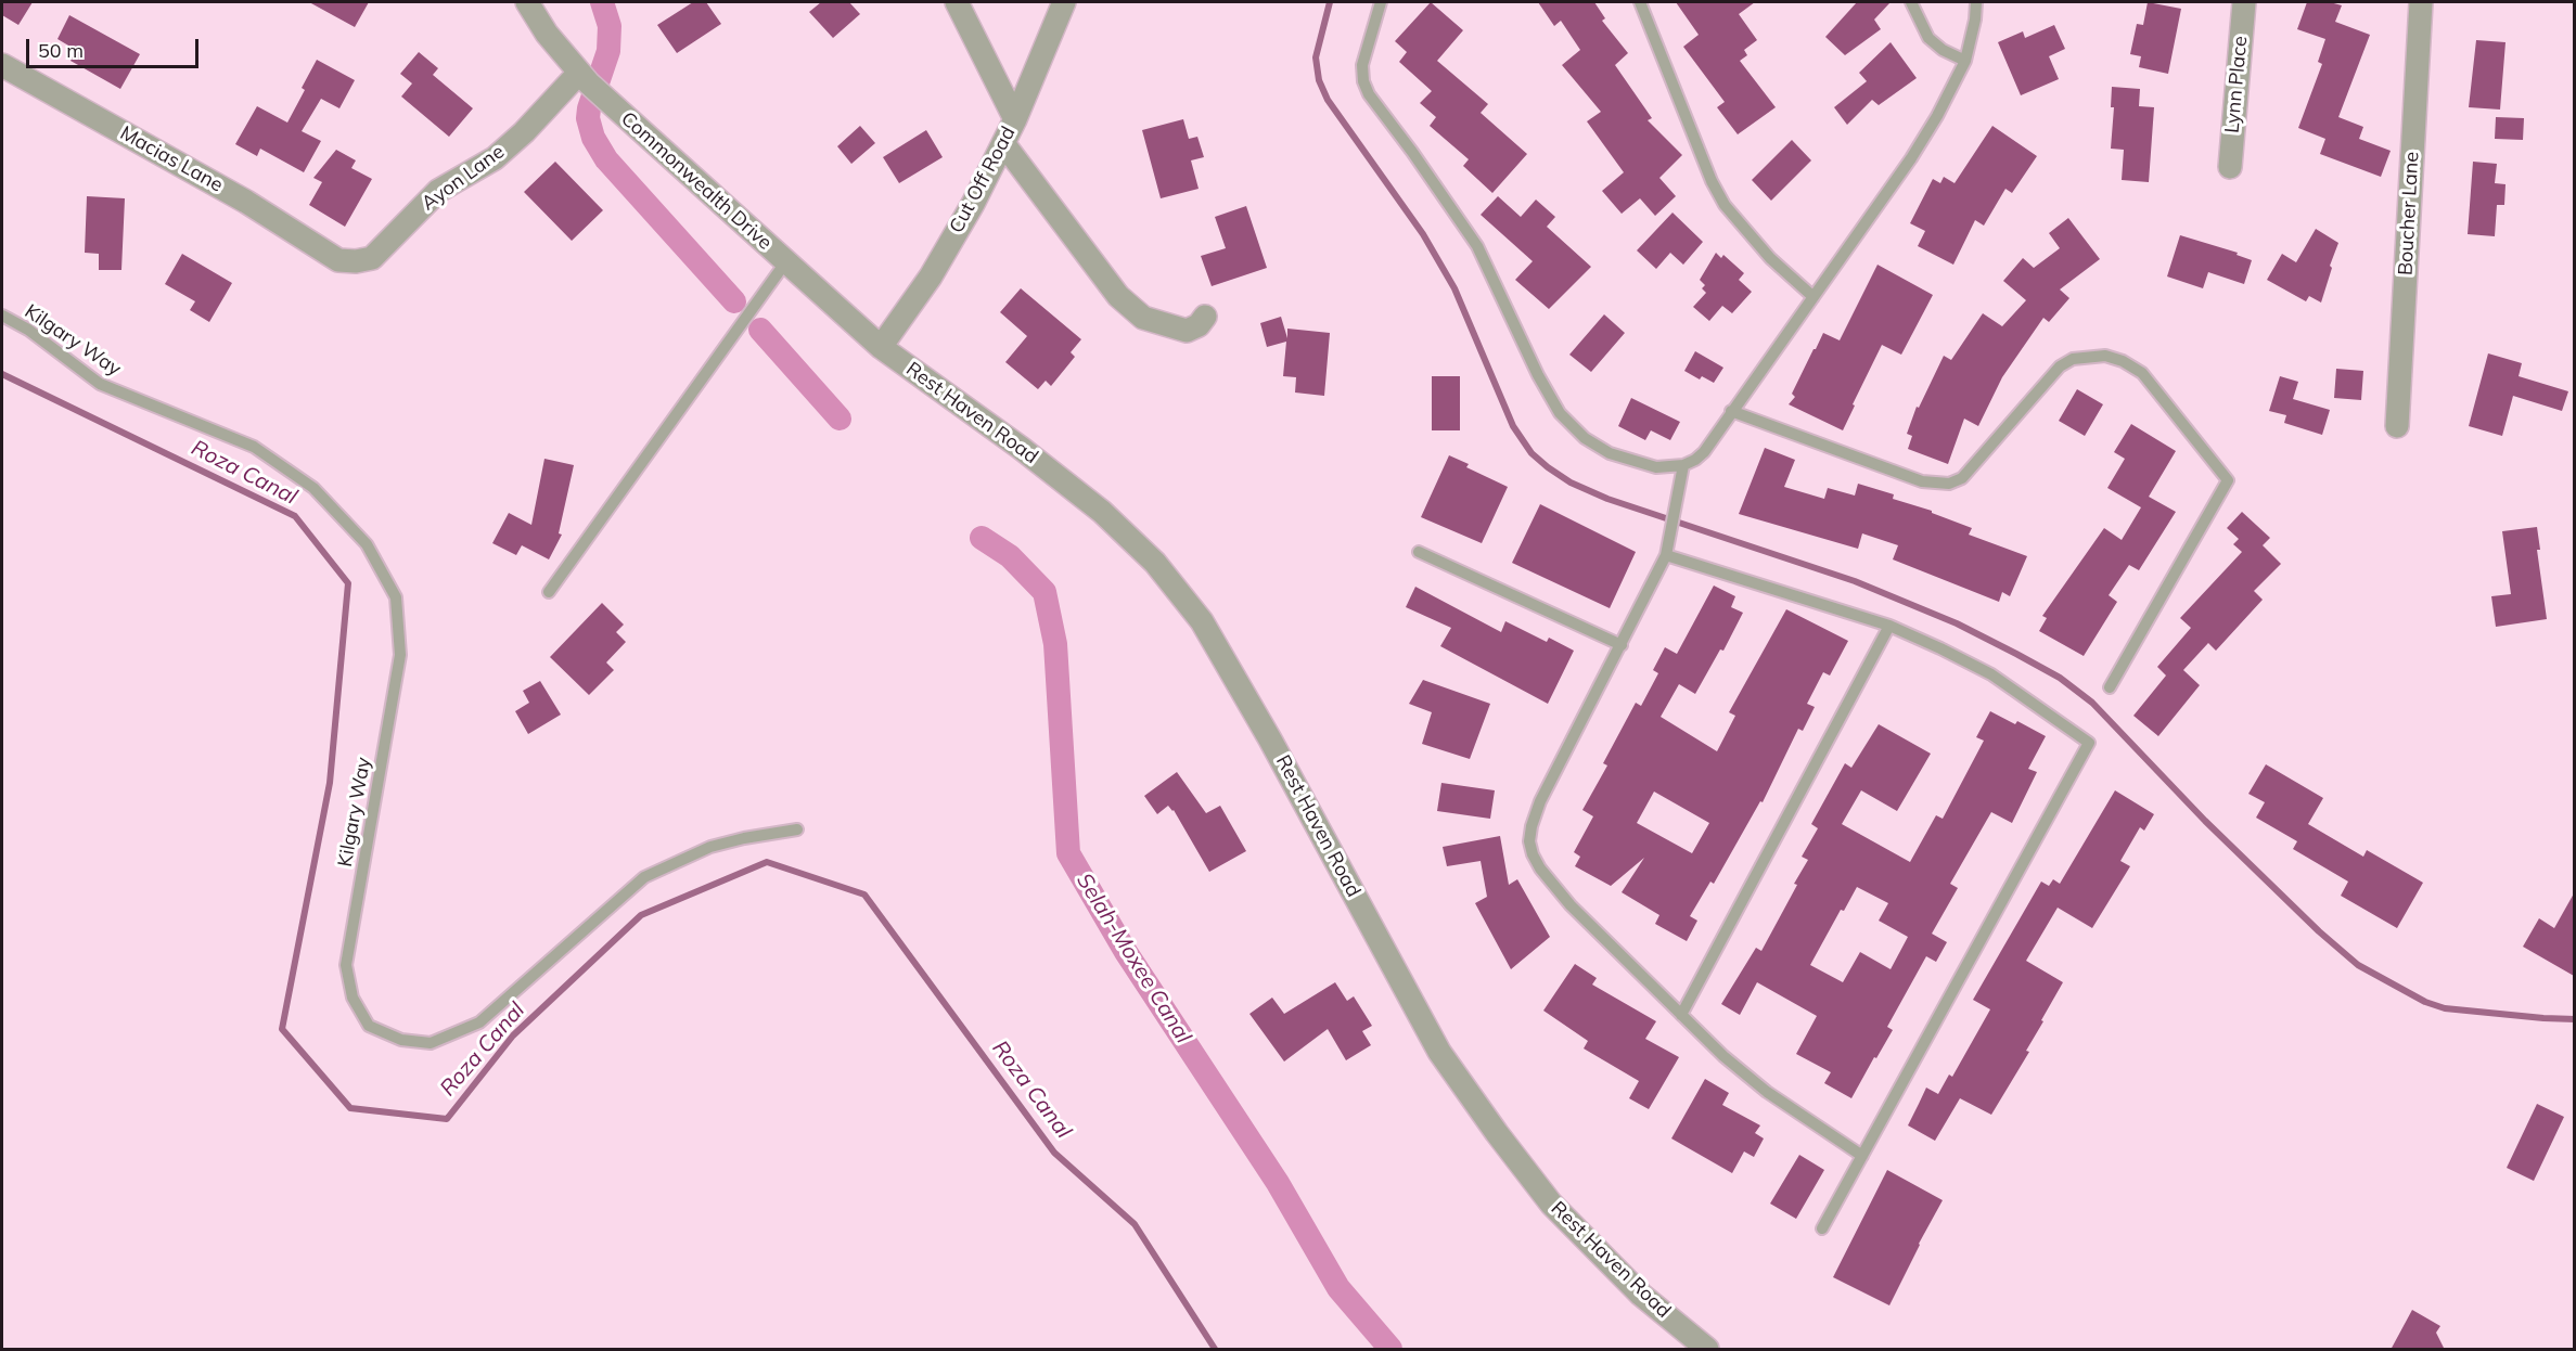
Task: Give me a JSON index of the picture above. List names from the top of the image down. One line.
{"streets":{"street":["Lynn Place","Macias Lane","Ayon Lane","Cut Off Road","Commonwealth Drive","Boucher Lane","Rest Haven Road"],"lane":["Kilgary Way"]},"crossings":[["Macias Lane","Ayon Lane"],["Ayon Lane","Commonwealth Drive"],["Cut Off Road","Commonwealth Drive"],["Cut Off Road","Rest Haven Road"],["Commonwealth Drive","Rest Haven Road"]],"water":["Roza Canal","Selah-Moxee Canal"],"scale_bar":"50 m"}
